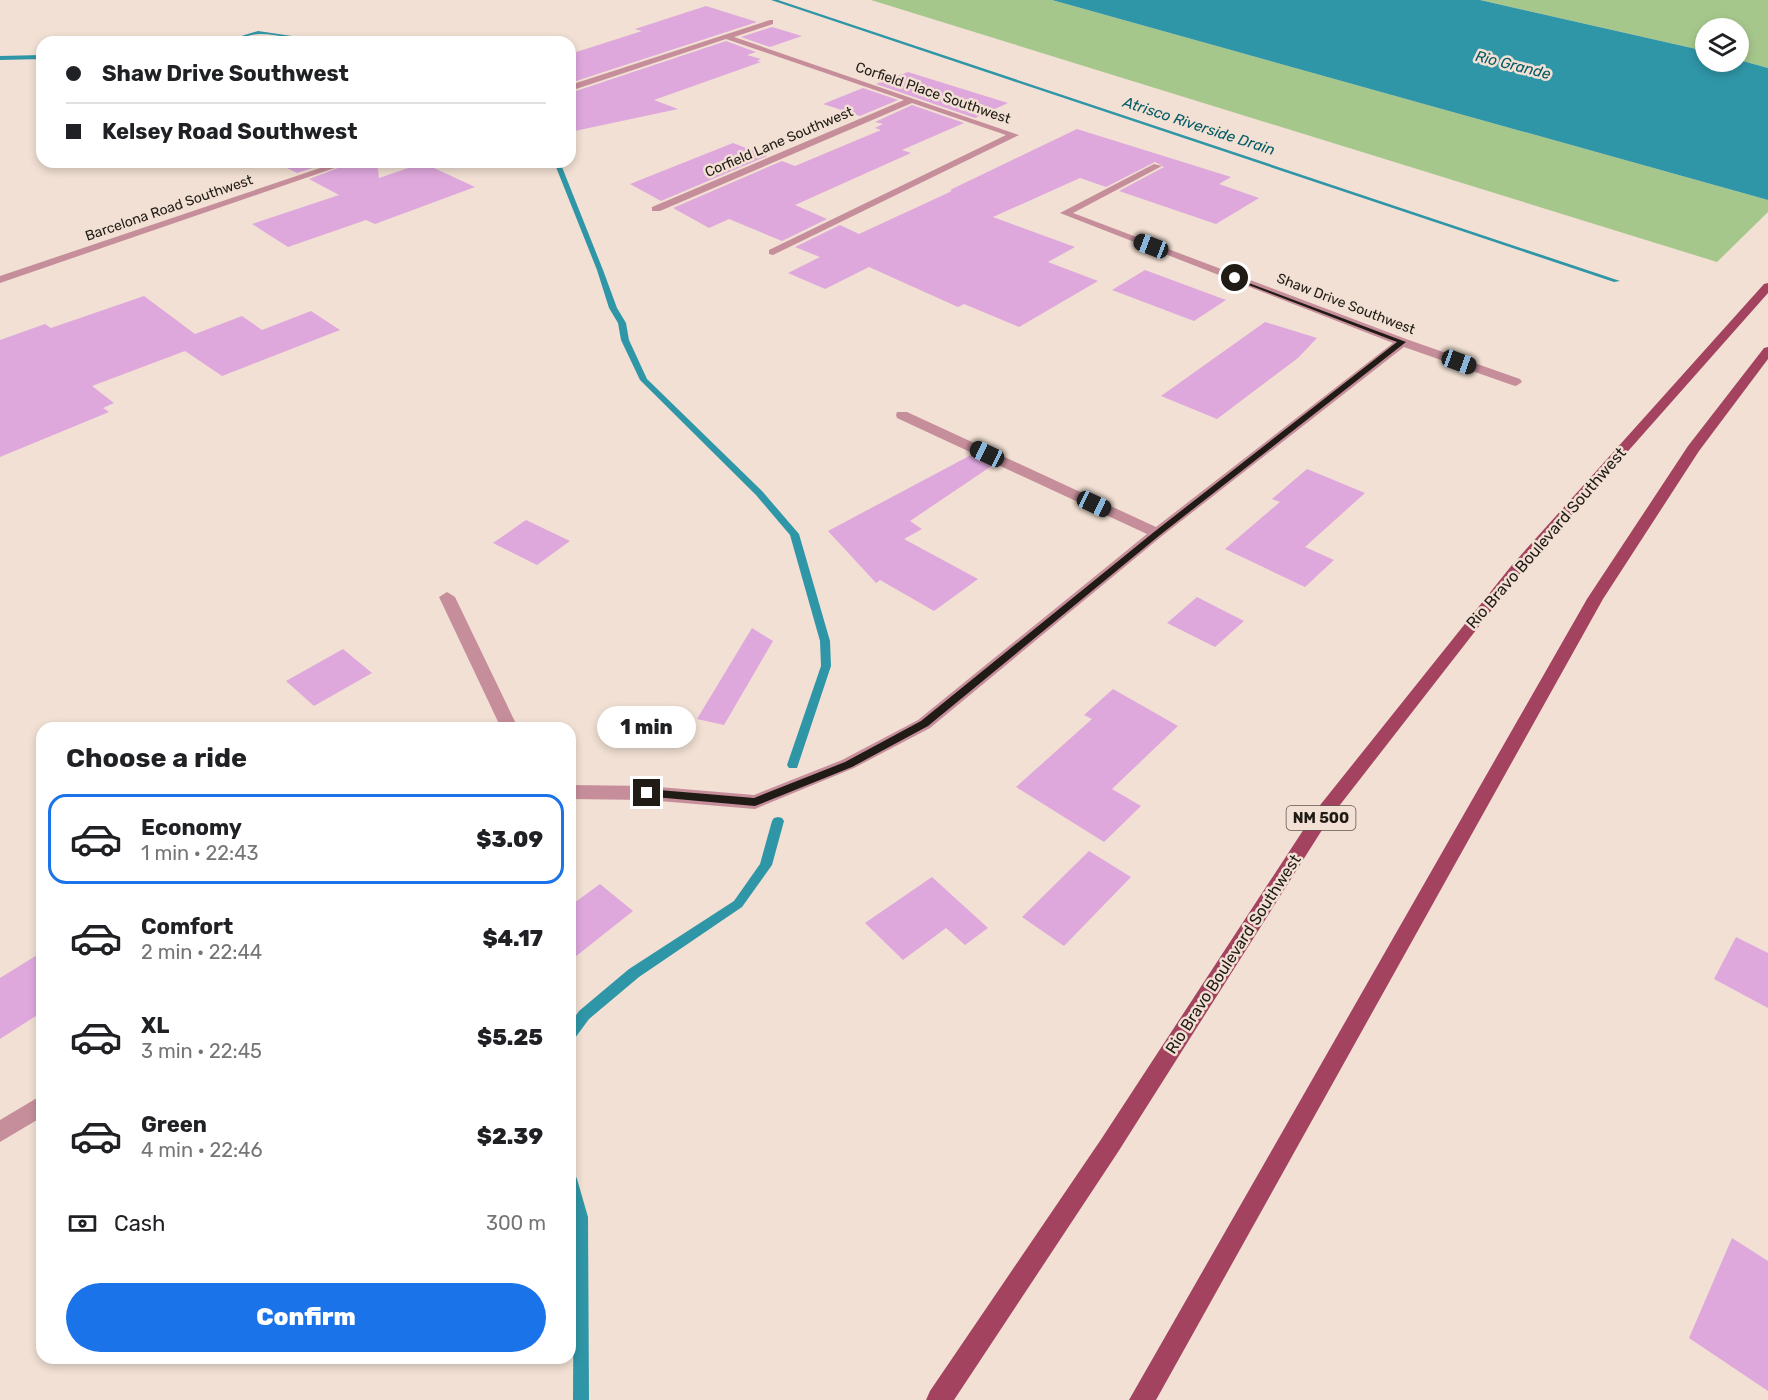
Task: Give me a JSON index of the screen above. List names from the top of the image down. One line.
{"streets":{"main road":["Rio Bravo Boulevard Southwest","NM 500"],"street":["Corfield Place Southwest","Corfield Lane Southwest","Barcelona Road Southwest","Shaw Drive Southwest"]},"crossings":[["Corfield Place Southwest","Corfield Lane Southwest"]],"water":["Rio Grande","Atrisco Riverside Drain"],"page":{"banner":["Shaw Drive Southwest","Kelsey Road Southwest"],"bubble":"1 min","heading":"Choose a ride","list":[{"name":"Economy","note":"1 min · 22:43","value":"$3.09"},{"name":"Comfort","note":"2 min · 22:44","value":"$4.17"},{"name":"XL","note":"3 min · 22:45","value":"$5.25"},{"name":"Green","note":"4 min · 22:46","value":"$2.39"}],"pay":["Cash","300 m"],"buttons":"Confirm"}}
